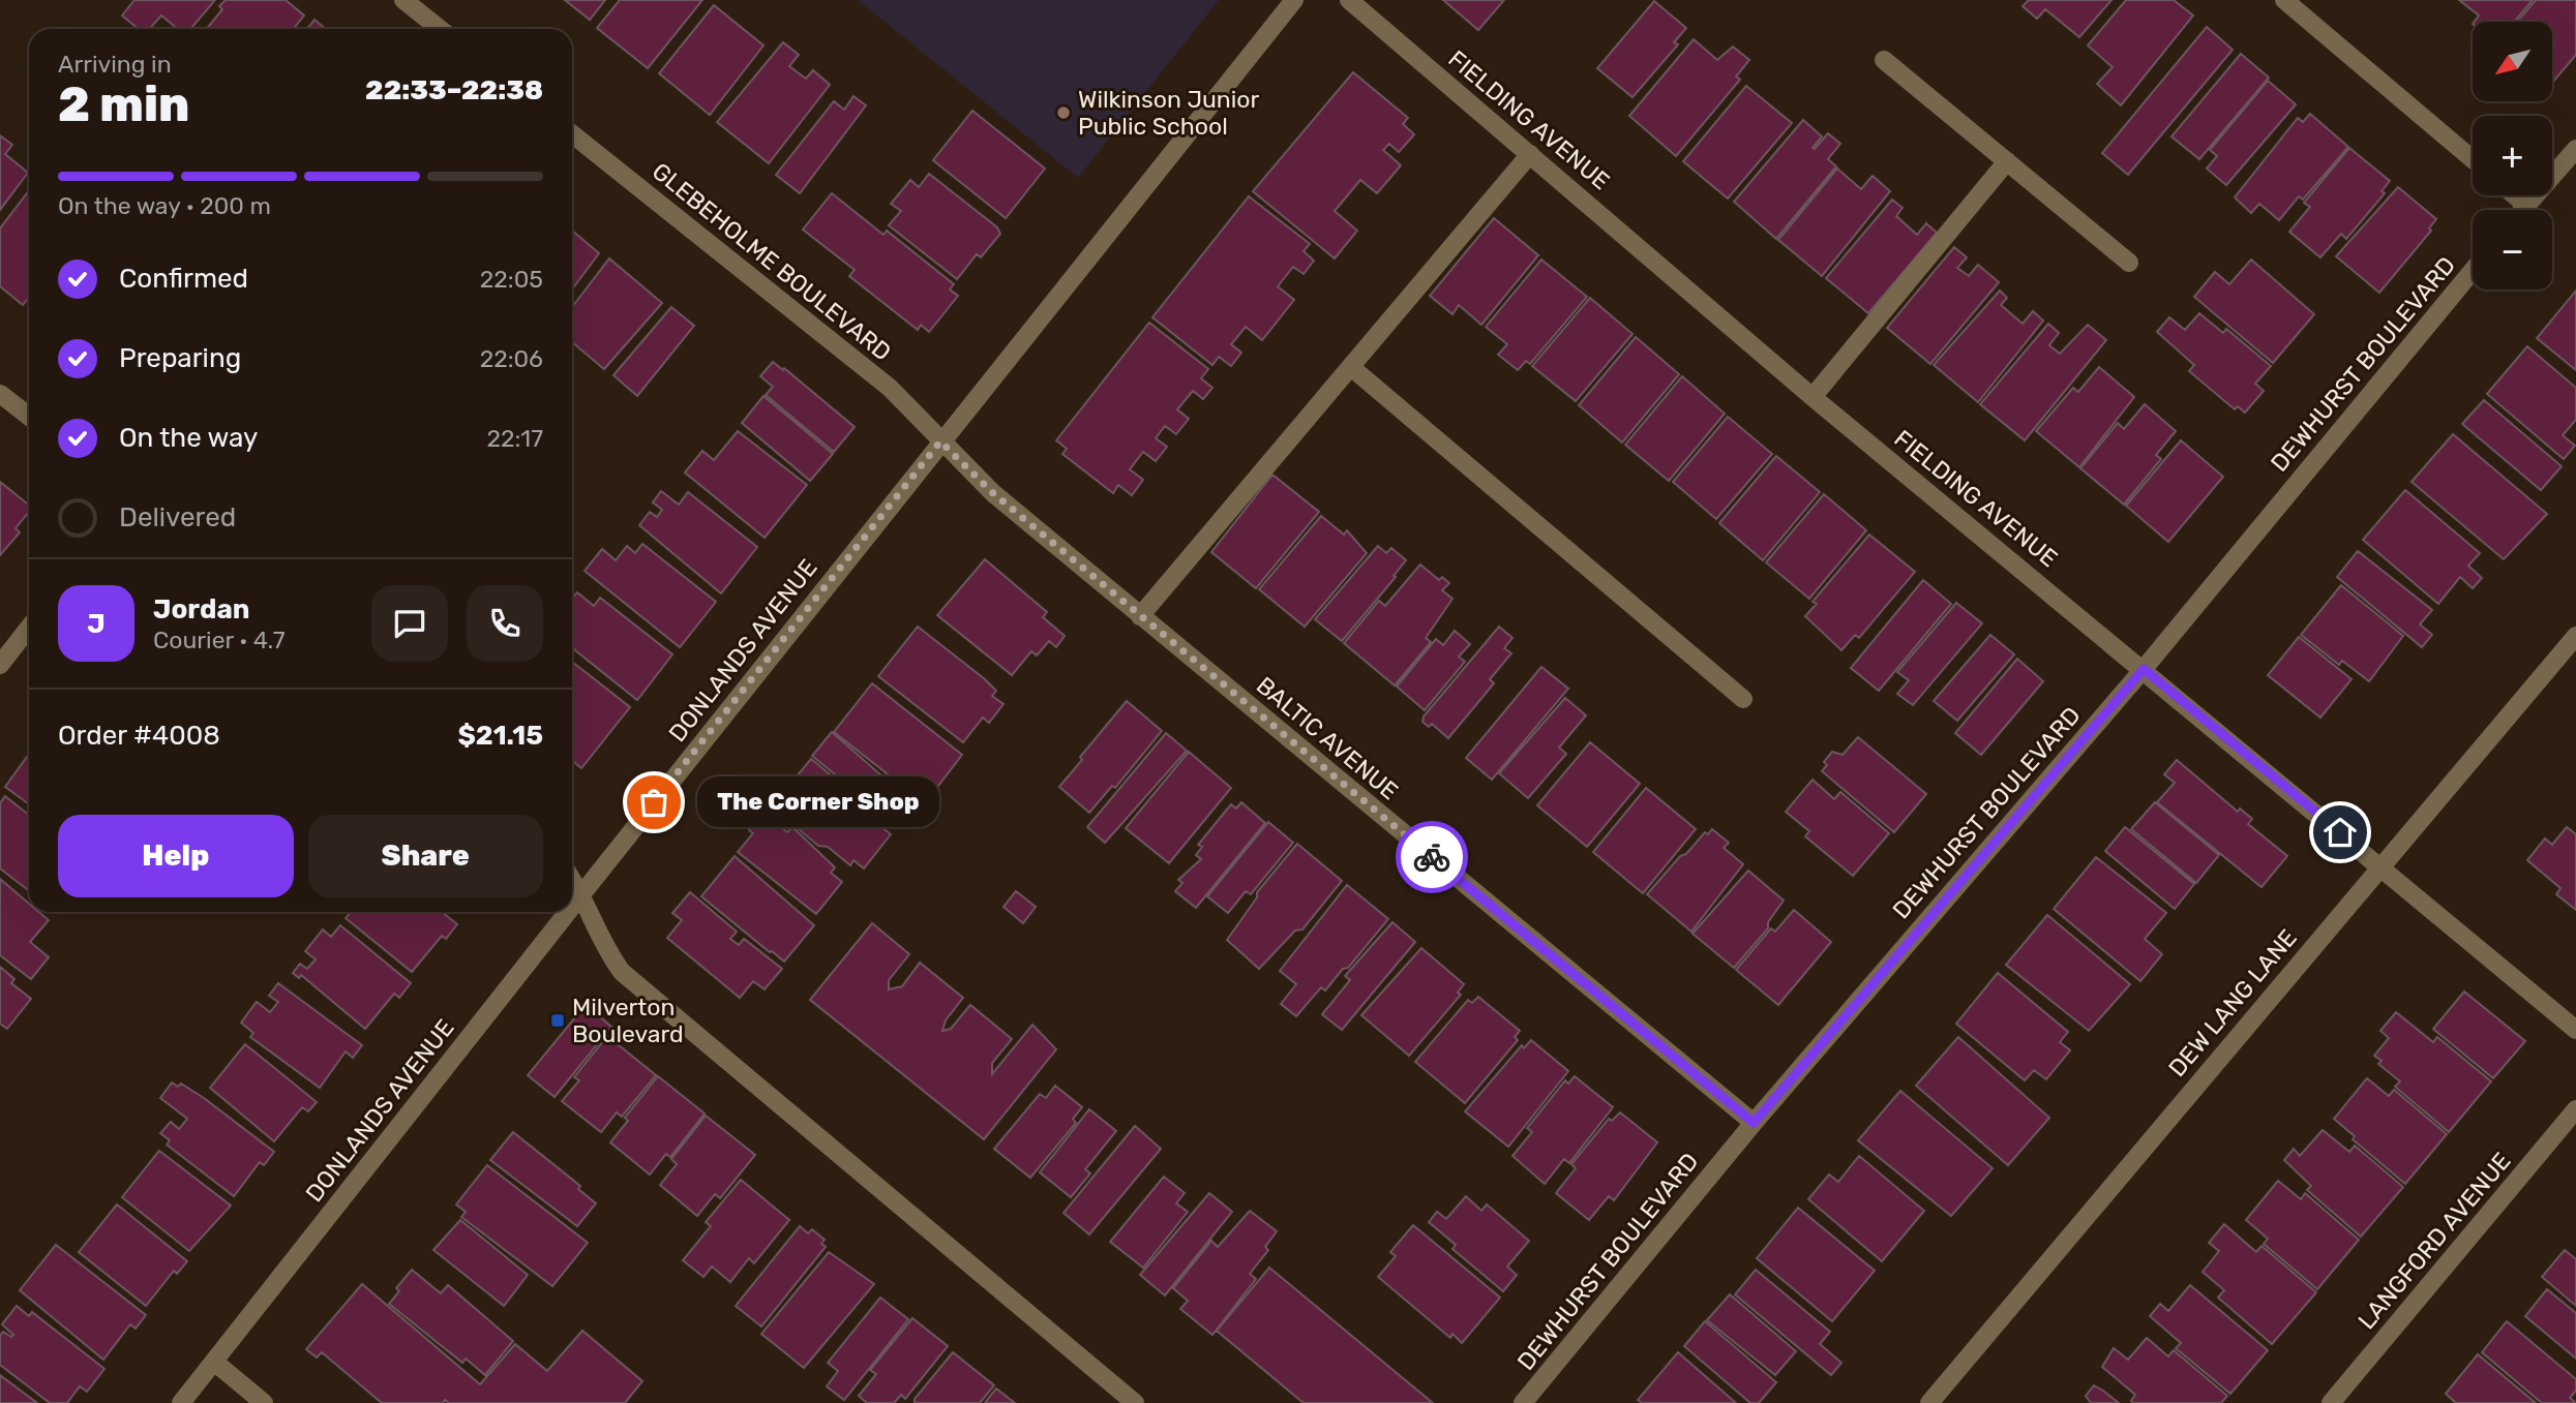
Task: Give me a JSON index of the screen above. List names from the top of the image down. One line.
{"streets":{"street":["FIELDING AVENUE","GLEBEHOLME BOULEVARD","DEWHURST BOULEVARD","DONLANDS AVENUE","BALTIC AVENUE","DEW LANG LANE","LANGFORD AVENUE"]},"crossings":[["FIELDING AVENUE","DEWHURST BOULEVARD"],["FIELDING AVENUE","DEW LANG LANE"],["GLEBEHOLME BOULEVARD","DONLANDS AVENUE"],["GLEBEHOLME BOULEVARD","BALTIC AVENUE"],["DEWHURST BOULEVARD","BALTIC AVENUE"],["DONLANDS AVENUE","BALTIC AVENUE"]],"places":{"other":["Wilkinson Junior Public School","The Corner Shop"],"transit":["Milverton Boulevard"]},"north":"bottom left","page":{"map_buttons":["+","−"],"heading":["2 min","Arriving in","22:33–22:38"],"panel":["Jordan","Courier · 4.7","Order #4008","$21.15"],"bar":"On the way · 200 m","list":[["Confirmed","22:05"],["Preparing","22:06"],["On the way","22:17"],"Delivered"],"round":"J","bubble":"The Corner Shop","buttons":["Help","Share"]}}
